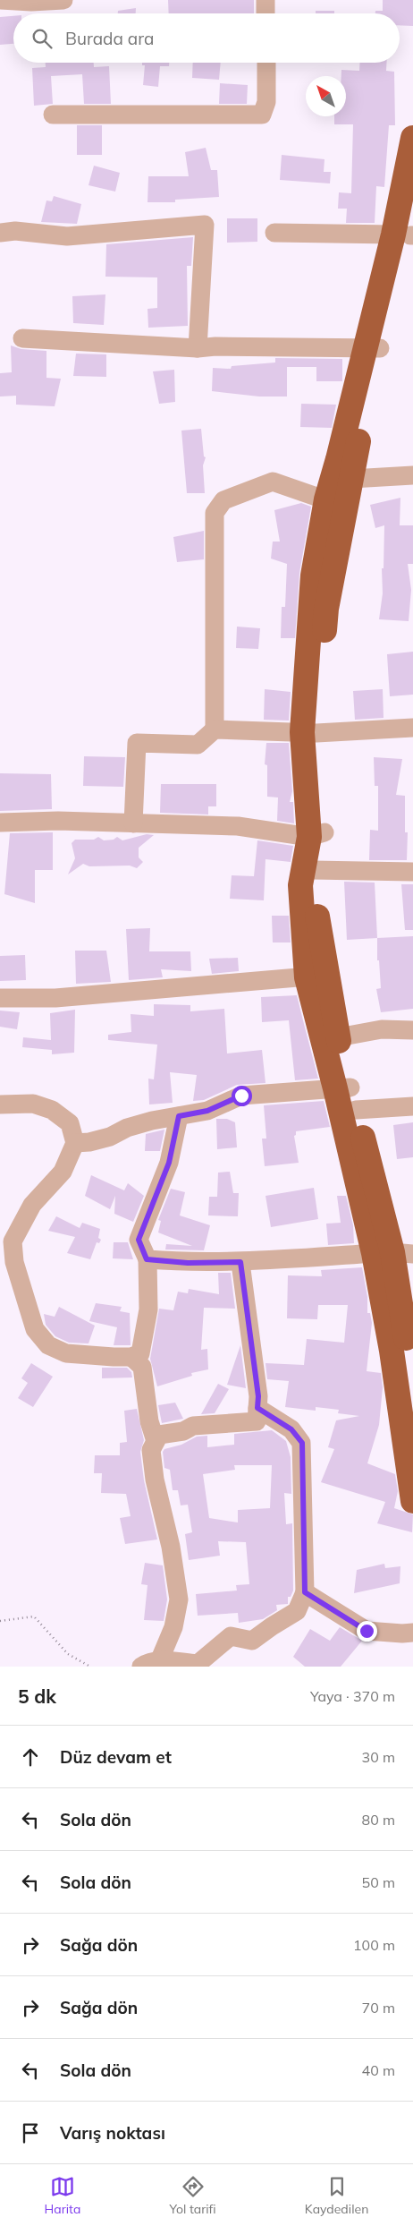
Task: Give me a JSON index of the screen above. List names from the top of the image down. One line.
{"north":"top left","page":{"search":"Burada ara","heading":["5 dk","Yaya · 370 m"],"list":[["Düz devam et","30 m"],["Sola dön","80 m"],["Sola dön","50 m"],["Sağa dön","100 m"],["Sağa dön","70 m"],["Sola dön","40 m"],"Varış noktası"],"nav":["Harita","Yol tarifi","Kaydedilen"]}}
